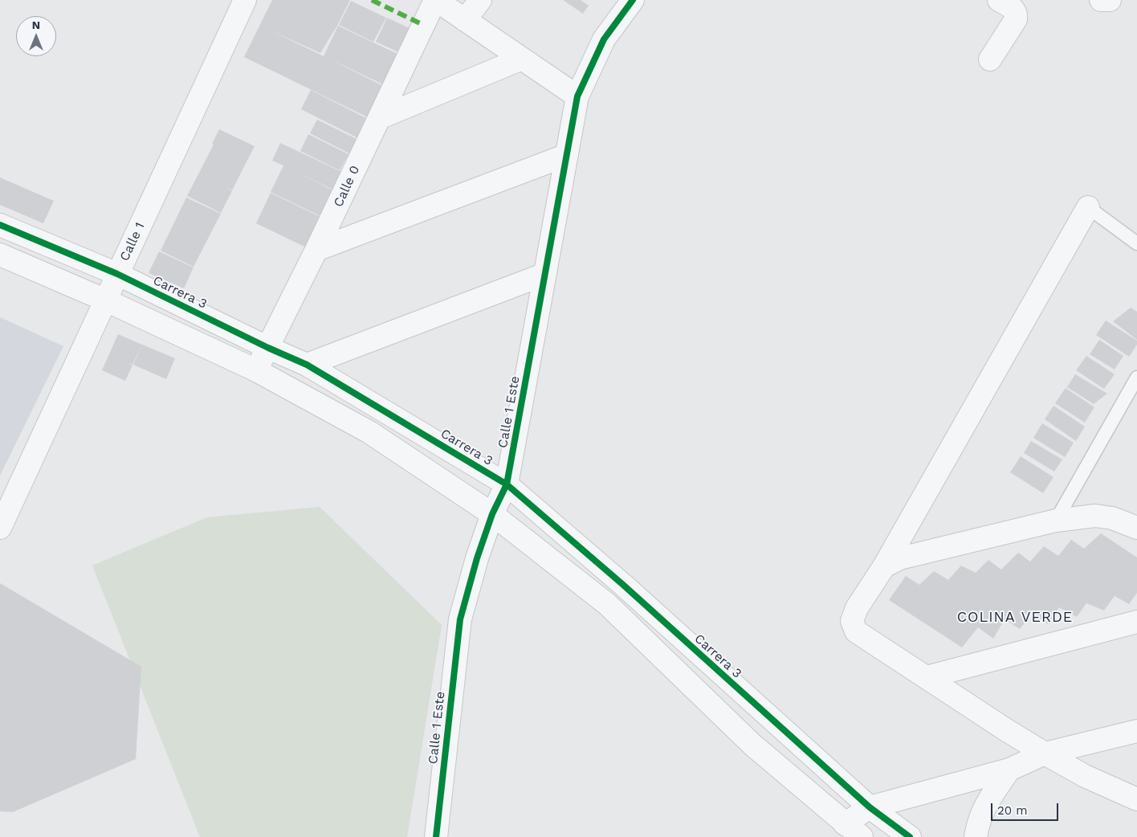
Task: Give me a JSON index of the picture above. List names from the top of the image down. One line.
{"streets":{"street":["Calle 0","Calle 1","Carrera 3","Calle 1 Este"]},"crossings":[["Calle 0","Carrera 3"],["Calle 1","Carrera 3"],["Carrera 3","Calle 1 Este"]],"districts":["COLINA VERDE"],"scale_bar":"20 m","north":"top"}
